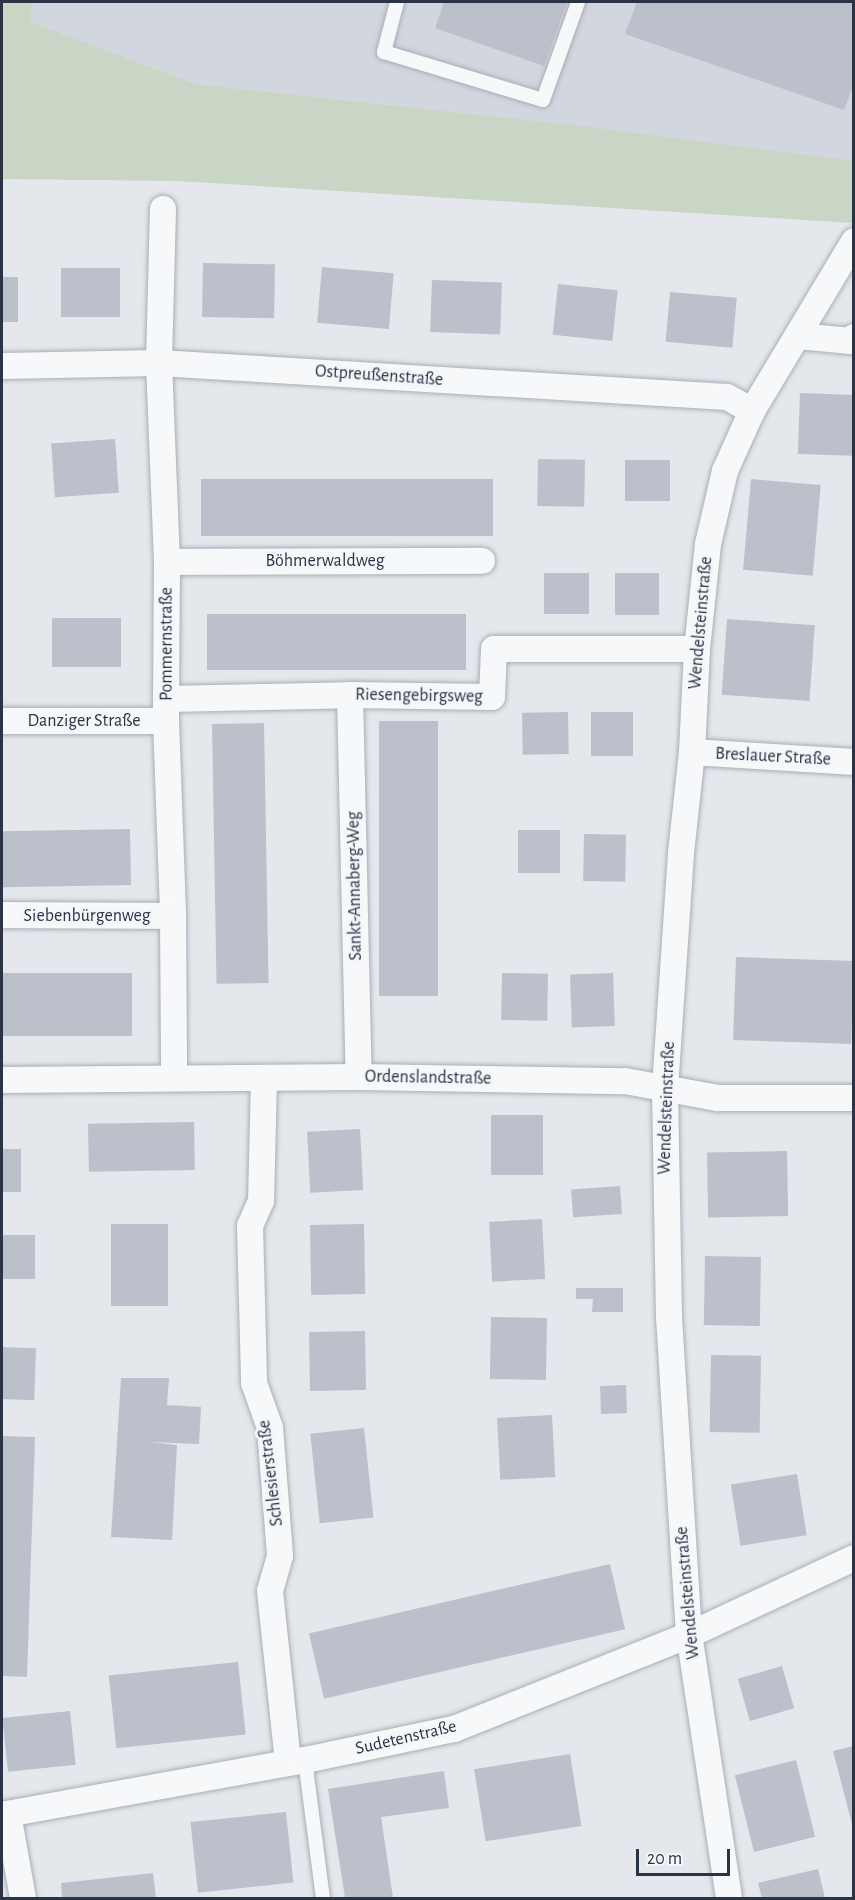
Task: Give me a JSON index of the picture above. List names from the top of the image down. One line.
{"streets":{"street":["Ostpreußenstraße","Böhmerwaldweg","Wendelsteinstraße","Pommernstraße","Riesengebirgsweg","Danziger Straße","Breslauer Straße","Sankt-Annaberg-Weg","Siebenbürgenweg","Ordenslandstraße","Schlesierstraße","Sudetenstraße"]},"crossings":[["Ostpreußenstraße","Wendelsteinstraße"],["Ostpreußenstraße","Pommernstraße"],["Böhmerwaldweg","Pommernstraße"],["Wendelsteinstraße","Riesengebirgsweg"],["Wendelsteinstraße","Breslauer Straße"],["Wendelsteinstraße","Ordenslandstraße"],["Wendelsteinstraße","Sudetenstraße"],["Pommernstraße","Riesengebirgsweg"],["Pommernstraße","Danziger Straße"],["Pommernstraße","Siebenbürgenweg"],["Pommernstraße","Ordenslandstraße"],["Riesengebirgsweg","Danziger Straße"],["Riesengebirgsweg","Sankt-Annaberg-Weg"],["Sankt-Annaberg-Weg","Ordenslandstraße"],["Ordenslandstraße","Schlesierstraße"],["Schlesierstraße","Sudetenstraße"]],"scale_bar":"20 m"}
